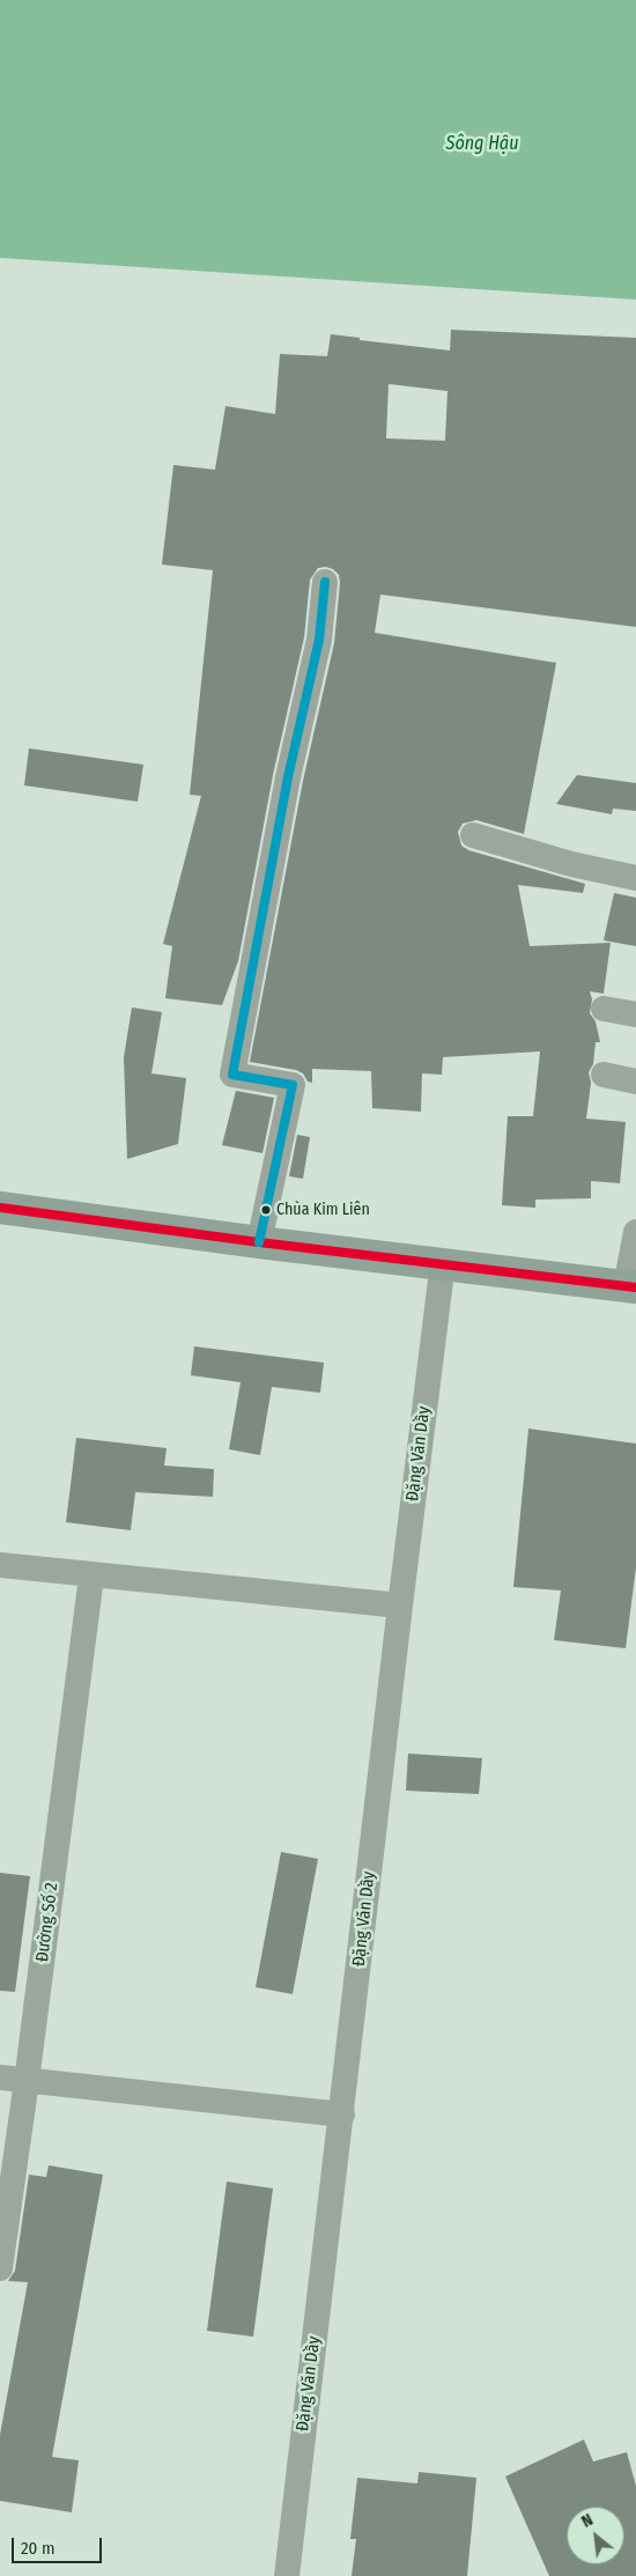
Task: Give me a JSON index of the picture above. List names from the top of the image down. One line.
{"streets":{"street":["Đặng Văn Dầy","Đường Số 2"]},"water":["Sông Hậu"],"places":["Chùa Kim Liên"],"scale_bar":"20 m","north":"top left"}
